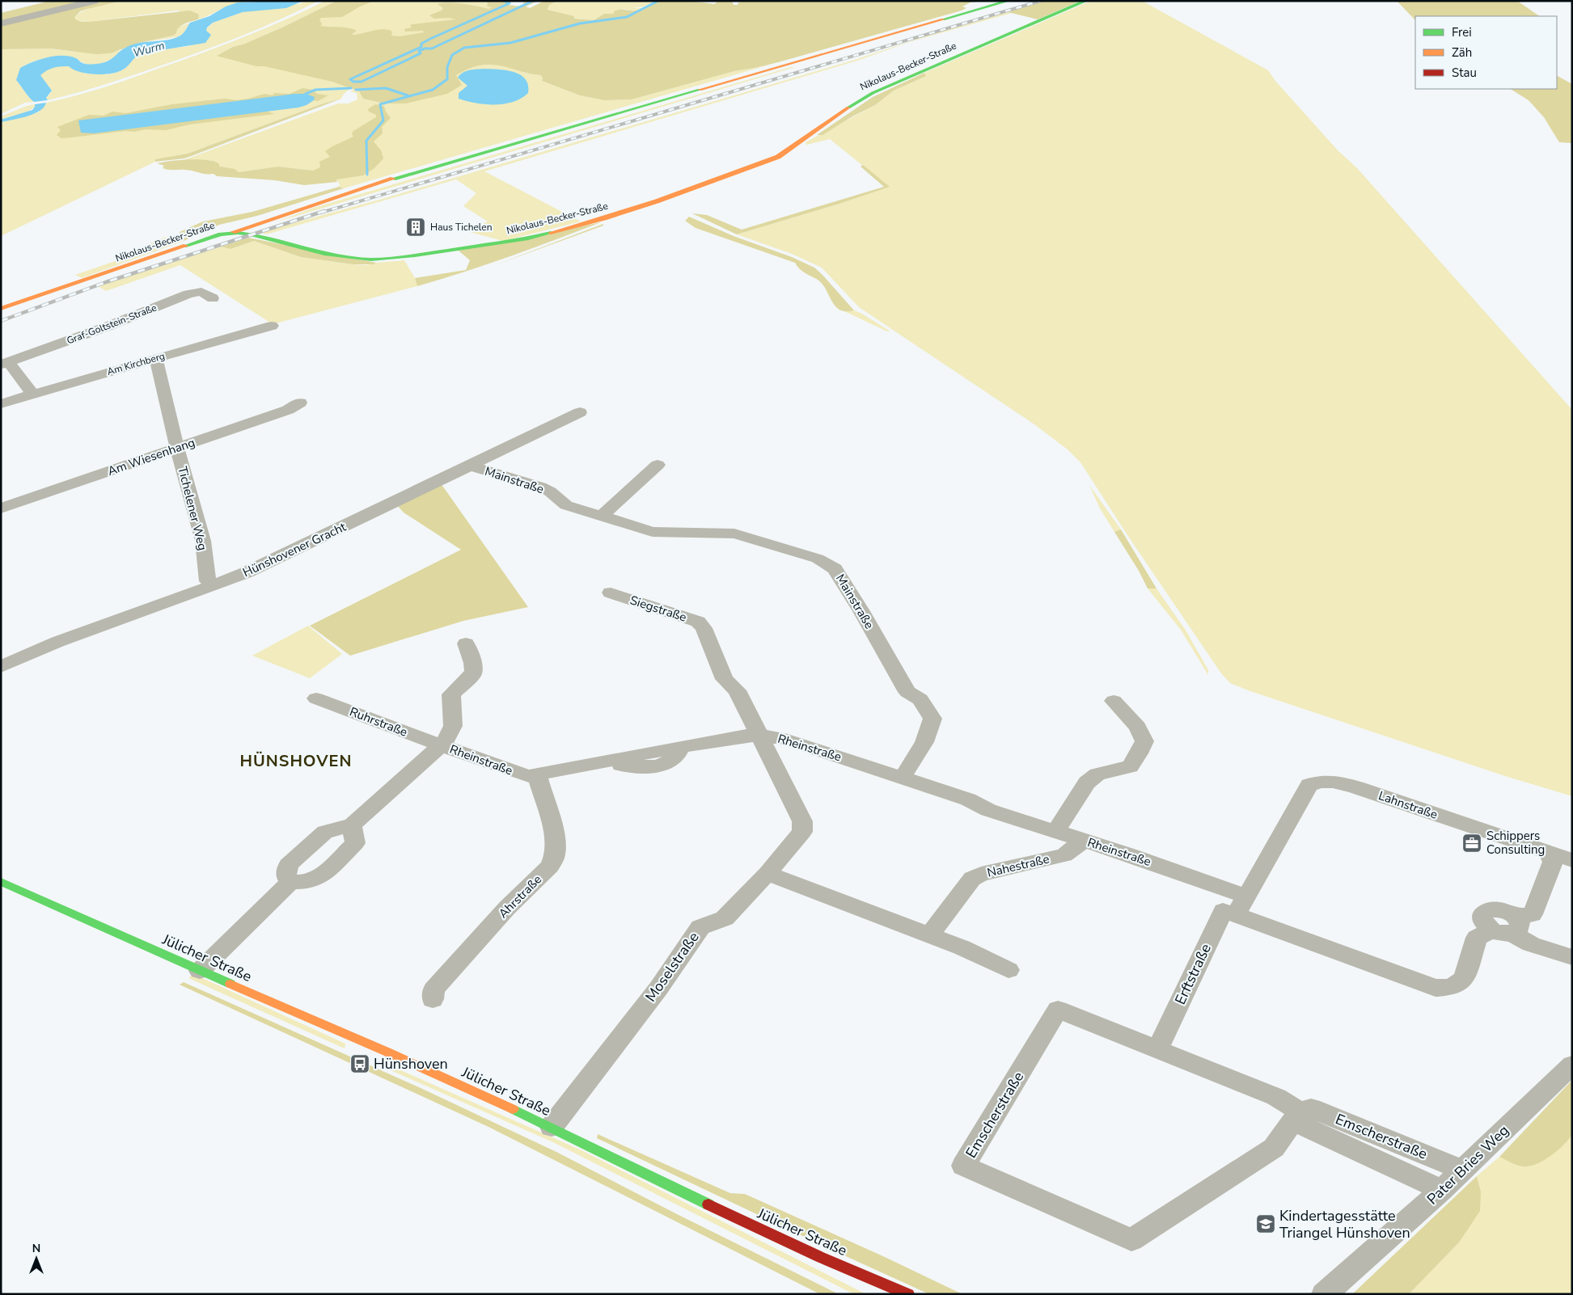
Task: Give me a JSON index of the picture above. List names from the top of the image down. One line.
{"streets":{"main road":["Nikolaus-Becker-Straße","Jülicher Straße"],"street":["Graf-Goltstein-Straße","Am Kirchberg","Am Wiesenhang","Mainstraße","Tichelener Weg","Hünshovener Gracht","Siegstraße","Ruhrstraße","Rheinstraße","Lahnstraße","Nahestraße","Ahrstraße","Moselstraße","Erftstraße","Emscherstraße","Pater Bries Weg"]},"crossings":[["Graf-Goltstein-Straße","Am Kirchberg"],["Am Kirchberg","Tichelener Weg"],["Am Wiesenhang","Tichelener Weg"],["Mainstraße","Hünshovener Gracht"],["Mainstraße","Rheinstraße"],["Tichelener Weg","Hünshovener Gracht"],["Siegstraße","Rheinstraße"],["Siegstraße","Moselstraße"],["Ruhrstraße","Rheinstraße"],["Rheinstraße","Lahnstraße"],["Rheinstraße","Nahestraße"],["Rheinstraße","Ahrstraße"],["Rheinstraße","Moselstraße"],["Rheinstraße","Erftstraße"],["Lahnstraße","Erftstraße"],["Jülicher Straße","Moselstraße"],["Erftstraße","Emscherstraße"],["Emscherstraße","Pater Bries Weg"]],"districts":["HÜNSHOVEN"],"water":["Wurm"],"places":{"building":["Haus Tichelen"],"office":["Schippers Consulting"],"bus stop":["Hünshoven"],"school or university":["Kindertagesstätte Triangel Hünshoven"]},"legend":["Frei","Zäh","Stau"],"north":"top"}
